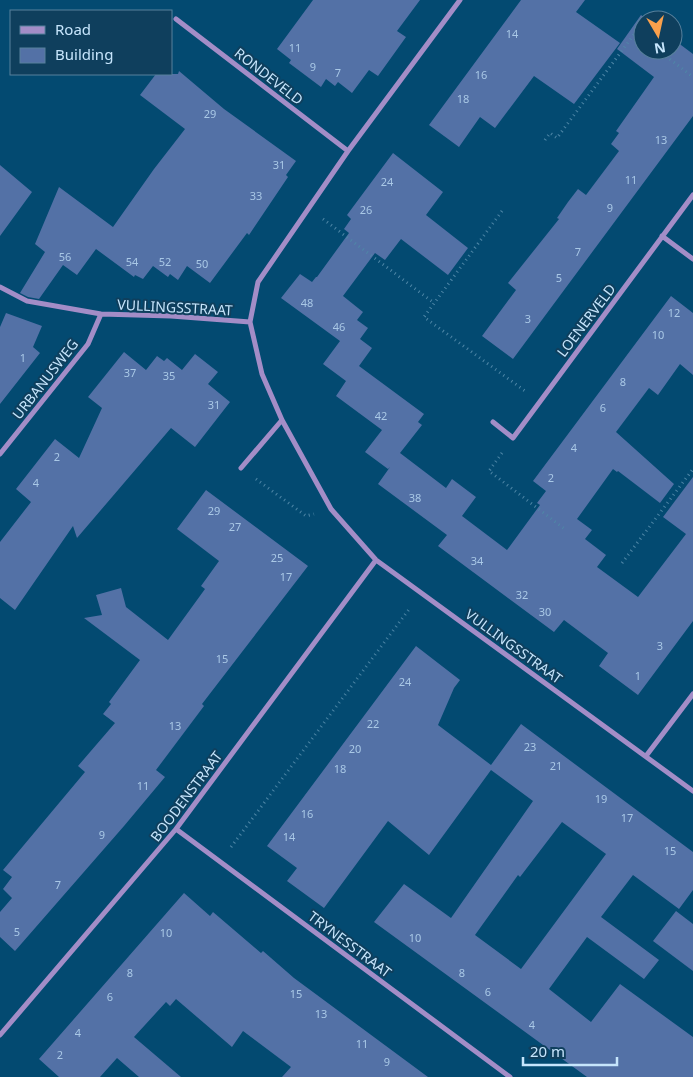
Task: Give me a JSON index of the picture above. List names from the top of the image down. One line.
{"streets":{"street":["RONDEVELD","VULLINGSSTRAAT","LOENERVELD","URBANUSWEG","BOODENSTRAAT","TRYNESSTRAAT"]},"crossings":[["VULLINGSSTRAAT","URBANUSWEG"],["VULLINGSSTRAAT","BOODENSTRAAT"],["BOODENSTRAAT","TRYNESSTRAAT"]],"house_numbers":["14","11","9","7","16","18","29","13","31","11","24","33","9","26","7","56","54","52","50","5","48","12","3","46","10","1","37","35","8","31","6","42","4","2","2","4","38","29","27","25","34","17","32","30","3","15","1","24","22","13","23","20","21","18","11","19","16","17","9","14","15","7","5","10","10","8","8","6","15","6","13","4","4","11","2","9"],"legend":["Road","Building"],"scale_bar":"20 m","north":"bottom"}
